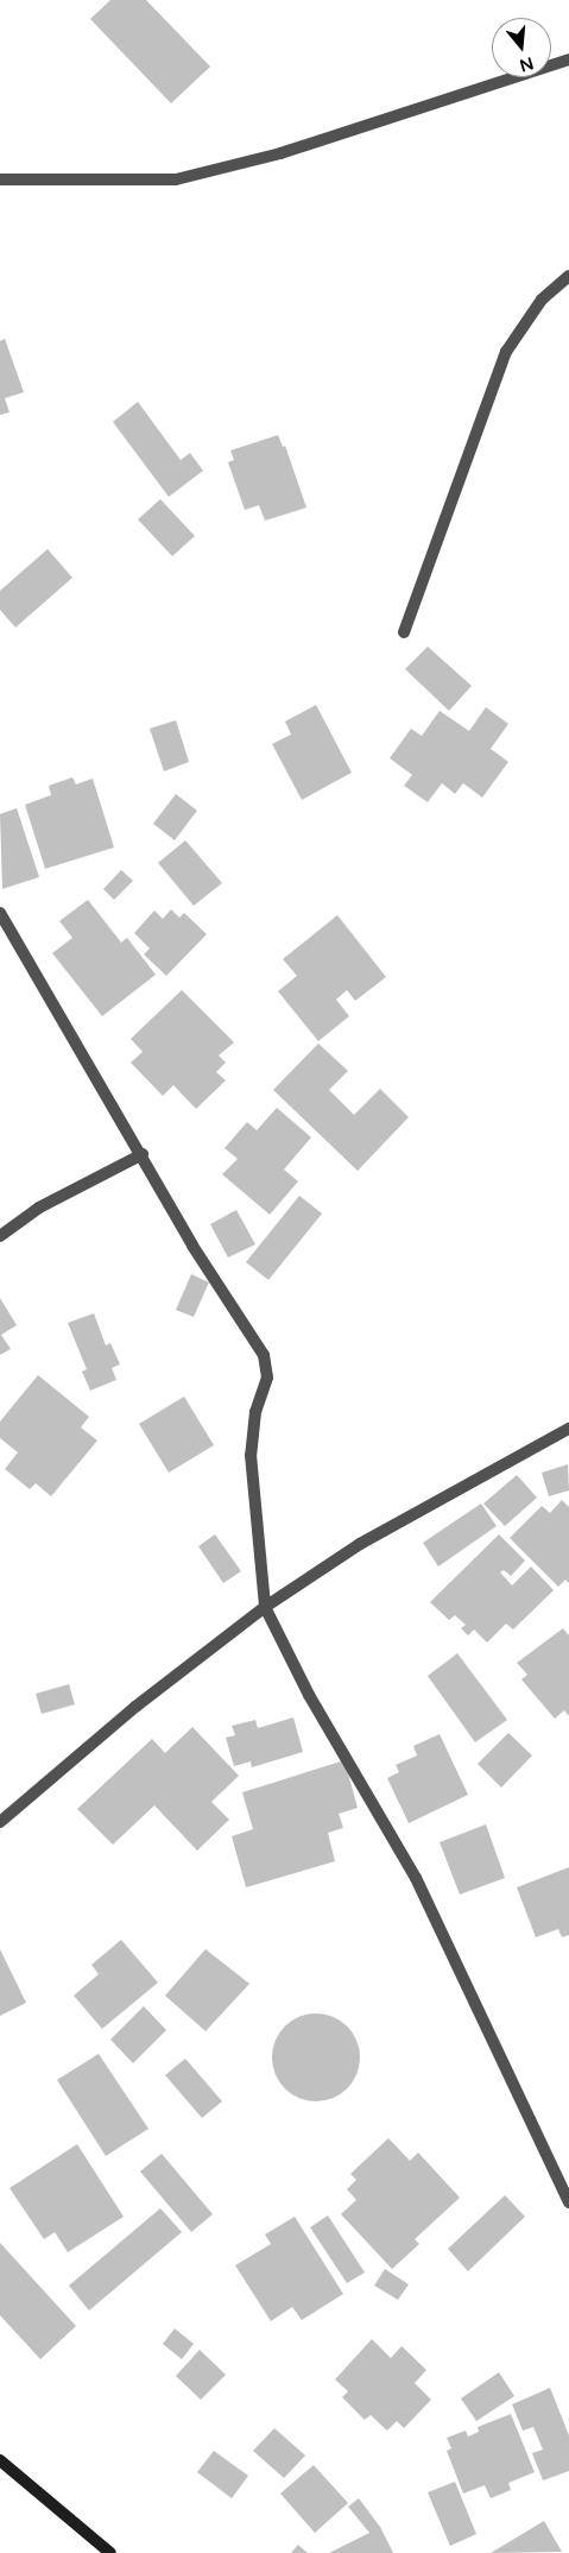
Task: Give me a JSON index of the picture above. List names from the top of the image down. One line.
{"north":"bottom"}
